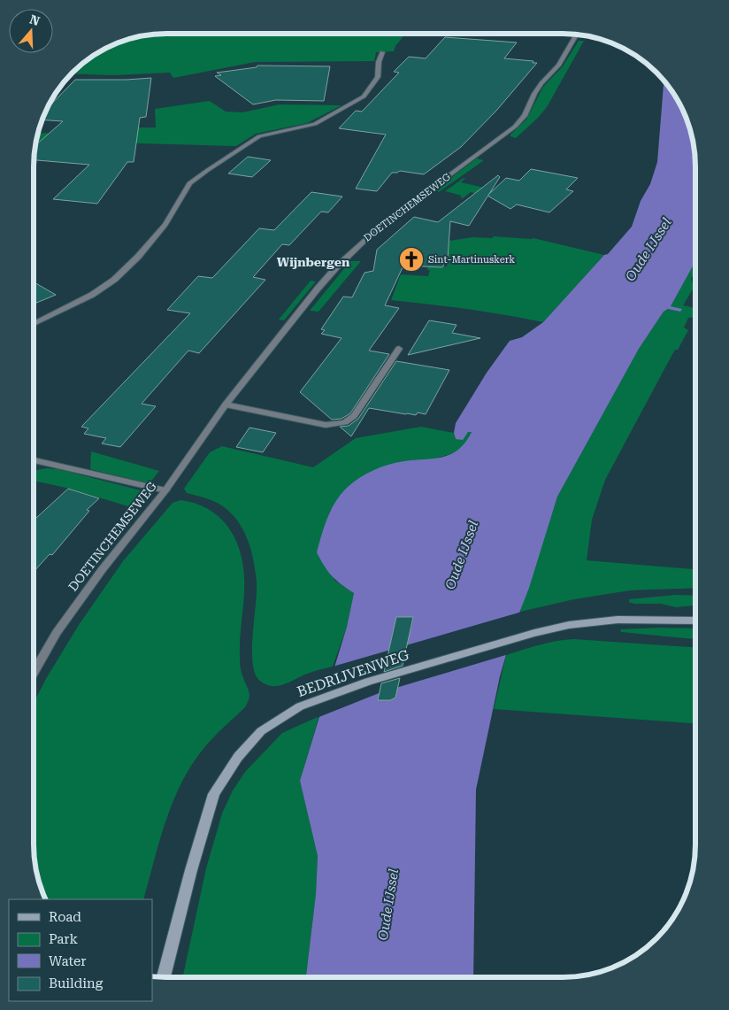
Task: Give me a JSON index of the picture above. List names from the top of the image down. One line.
{"streets":{"main road":["BEDRIJVENWEG"],"street":["DOETINCHEMSEWEG"]},"districts":["Wijnbergen"],"water":["Oude IJssel"],"places":{"church":["Sint-Martinuskerk"]},"legend":["Road","Park","Water","Building"],"north":"top"}
